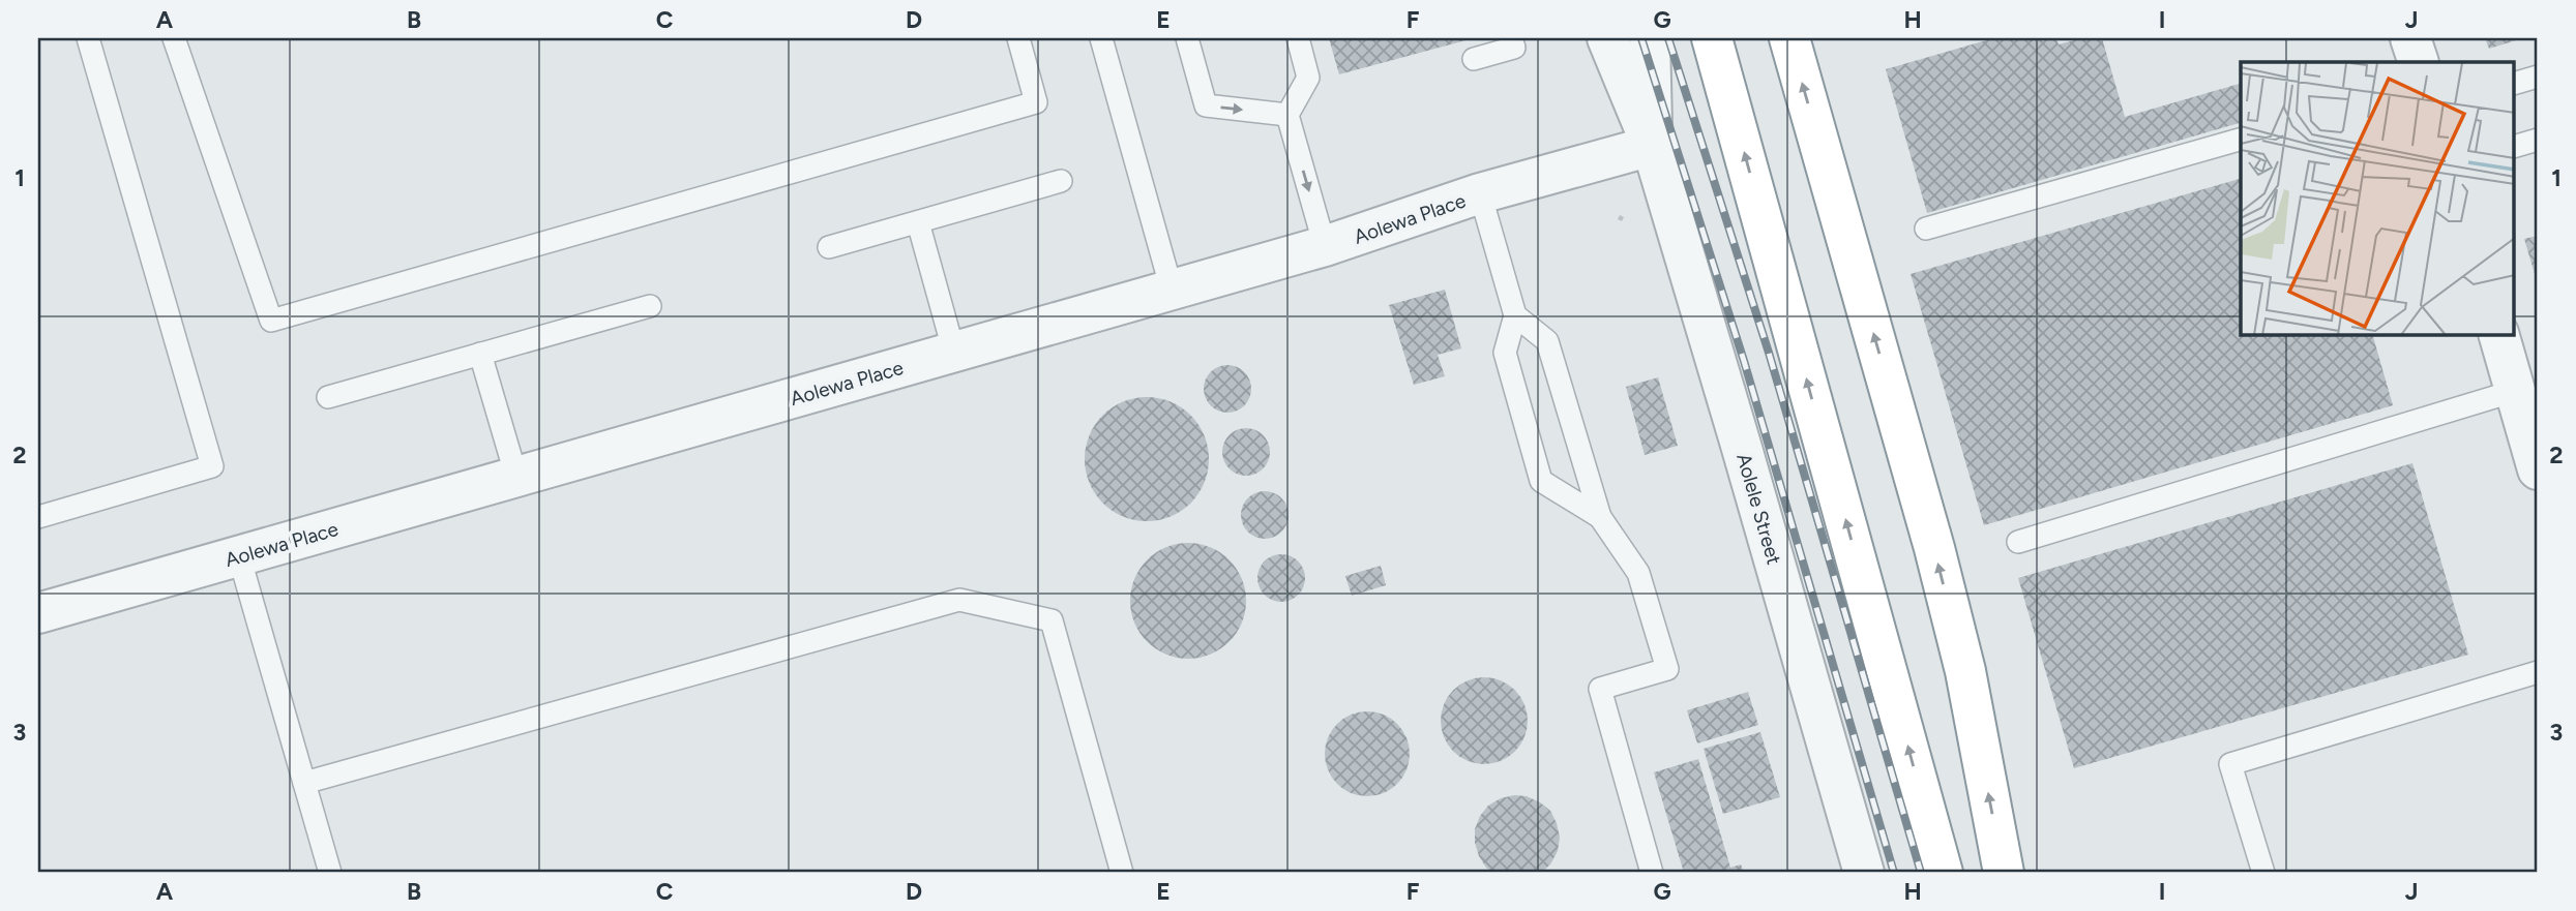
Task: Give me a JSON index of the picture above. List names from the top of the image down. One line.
{"streets":{"street":["Aolewa Place","Aolele Street"]},"crossings":[["Aolewa Place","Aolele Street"]],"grid":{"columns":["A","B","C","D","E","F","G","H","I","J"],"rows":["1","2","3"]}}
